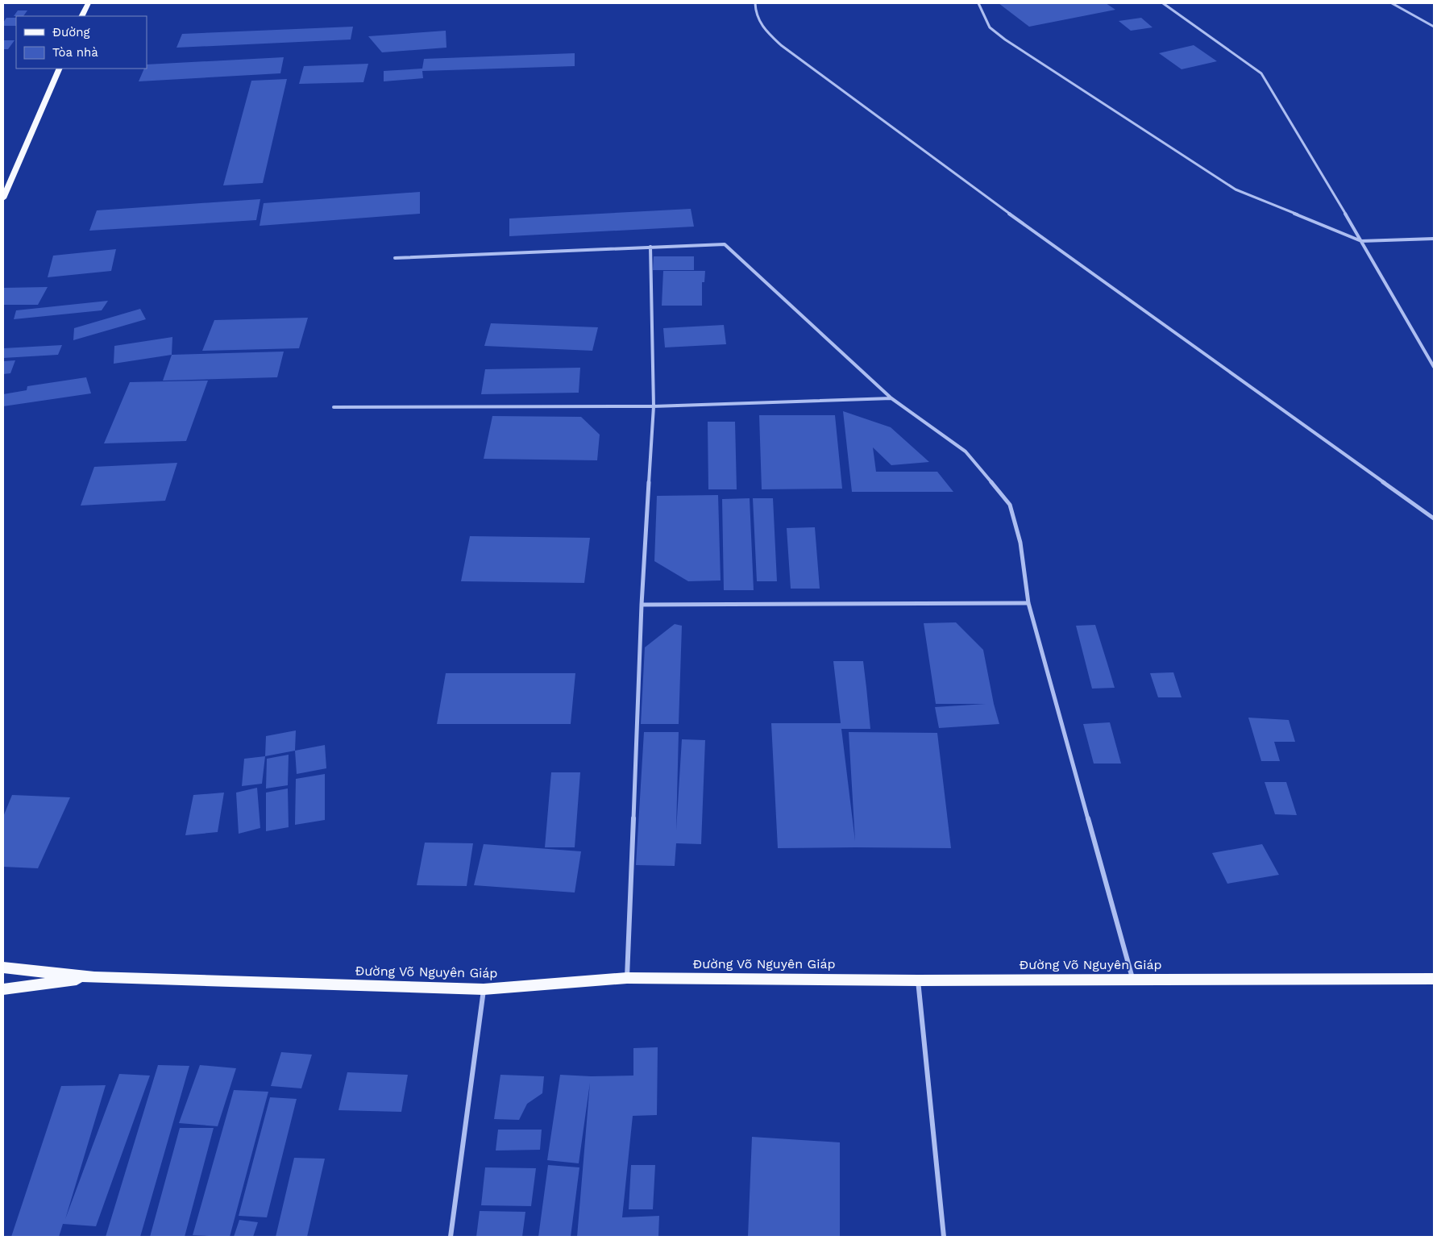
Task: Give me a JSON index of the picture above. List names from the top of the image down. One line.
{"streets":{"main road":["Đường Võ Nguyên Giáp"]},"legend":["Đường","Tòa nhà"]}
